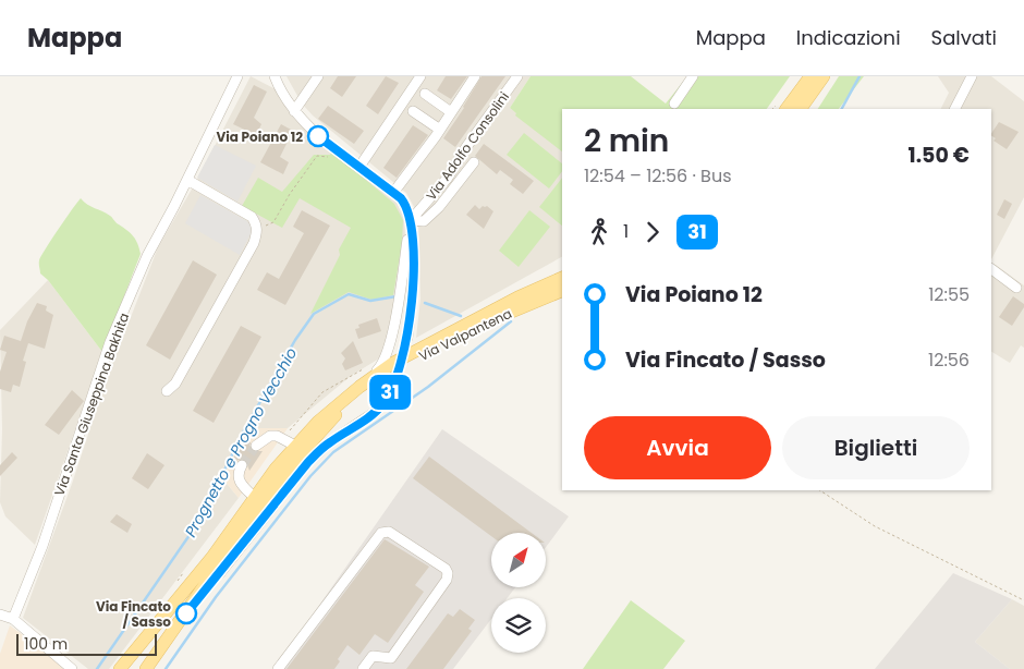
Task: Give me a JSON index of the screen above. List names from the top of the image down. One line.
{"streets":{"main road":["Via Valpantena"],"street":["Via Adolfo Consolini","Via Santa Giuseppina Bakhita"]},"water":["Prognetto e Progno Vecchio"],"places":["Via Poiano 12","Via Fincato / Sasso"],"lines":["bus line 31"],"scale_bar":"100 m","north":"top right","page":{"header":"Mappa","nav":["Mappa","Indicazioni","Salvati"],"on_map":"31","heading":["2 min","12:54 – 12:56 · Bus","1.50 €"],"legs":["1","31"],"list":[{"name":"Via Poiano 12","value":"12:55"},{"name":"Via Fincato / Sasso","value":"12:56"}],"buttons":["Avvia","Biglietti"],"scale":"100 m"}}
